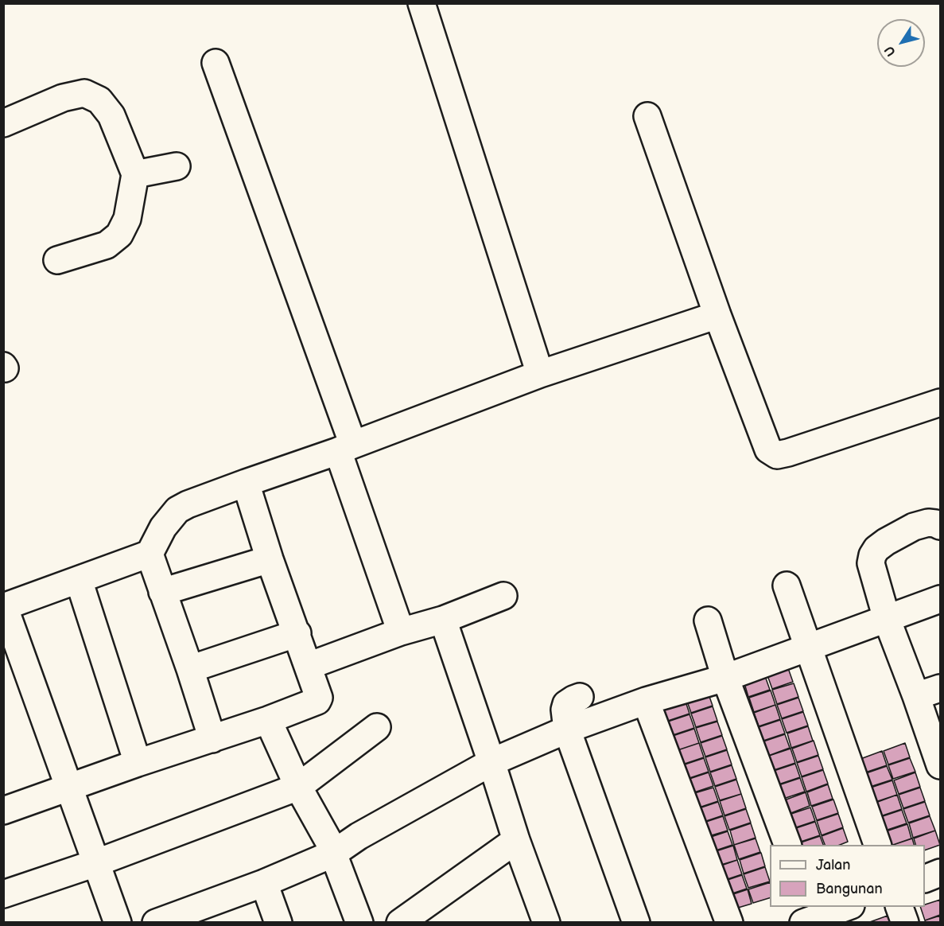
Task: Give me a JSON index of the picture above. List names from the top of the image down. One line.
{"legend":["Jalan","Bangunan"],"north":"bottom left"}
